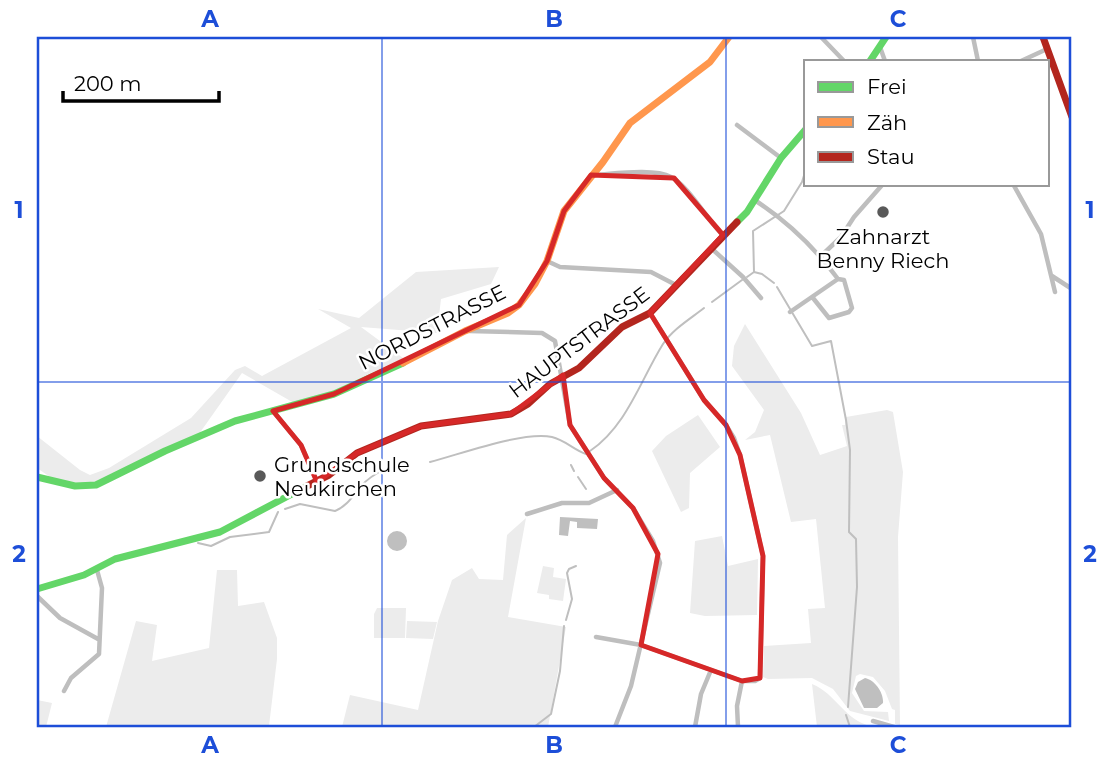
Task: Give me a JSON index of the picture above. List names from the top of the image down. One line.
{"streets":{"street":["NORDSTRASSE","HAUPTSTRASSE"]},"places":["Zahnarzt Benny Riech","Grundschule Neukirchen"],"legend":["Frei","Zäh","Stau"],"scale_bar":"200 m","grid":{"columns":["A","B","C"],"rows":["1","2"]}}
